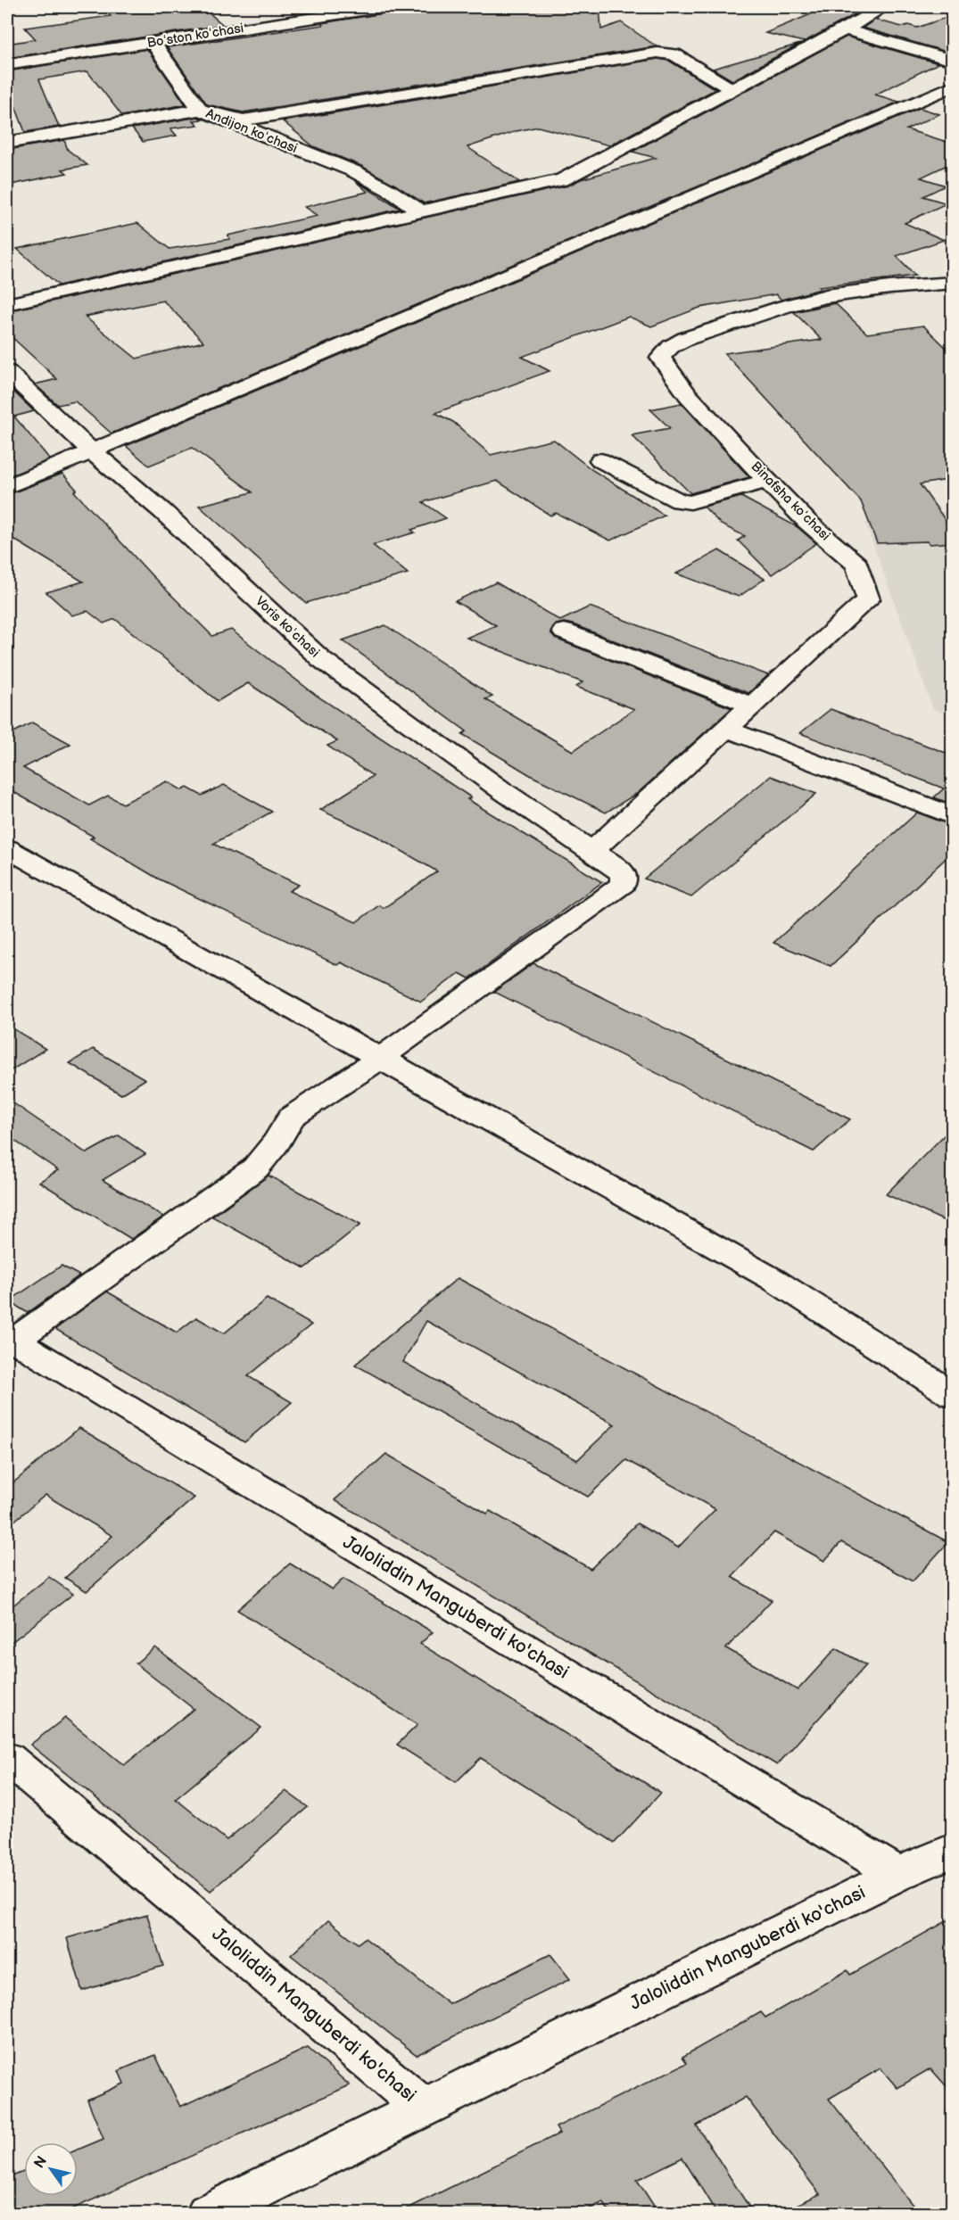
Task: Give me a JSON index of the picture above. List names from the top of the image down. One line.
{"streets":{"street":["Boʻston koʻchasi","Andijon koʻchasi","Binafsha koʻchasi","Voris koʻchasi","Jaloliddin Manguberdi ko'chasi"]},"crossings":[["Binafsha koʻchasi","Voris koʻchasi"],["Voris koʻchasi","Jaloliddin Manguberdi ko'chasi"]],"north":"top left"}
